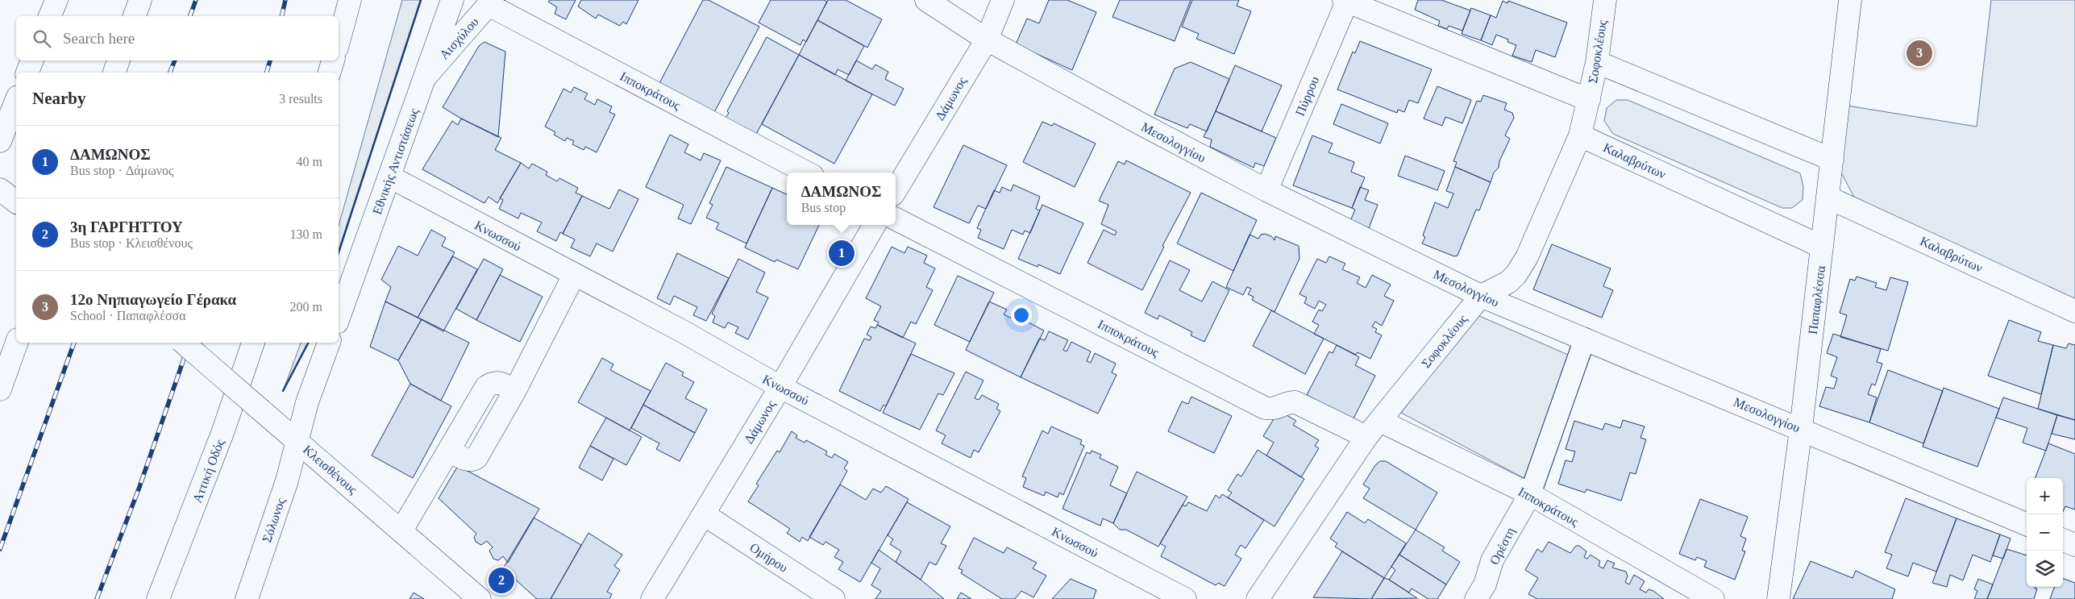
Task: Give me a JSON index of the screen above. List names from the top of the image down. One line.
{"streets":{"main road":["Αισχύλου","Σοφοκλέους","Ιπποκράτους","Πύρρου","Δάμωνος","Μεσολογγίου","Καλαβρύτων","Εθνικής Αντιστάσεως","Κνωσσού","Παπαφλέσσα","Κλεισθένους","Αττική Οδός","Σόλωνος","Ορέστη","Ομήρου"]},"crossings":[["Αισχύλου","Ιπποκράτους"],["Αισχύλου","Εθνικής Αντιστάσεως"],["Σοφοκλέους","Ιπποκράτους"],["Σοφοκλέους","Μεσολογγίου"],["Σοφοκλέους","Καλαβρύτων"],["Ιπποκράτους","Ορέστη"],["Πύρρου","Μεσολογγίου"],["Δάμωνος","Μεσολογγίου"],["Δάμωνος","Κνωσσού"],["Δάμωνος","Ομήρου"],["Μεσολογγίου","Παπαφλέσσα"],["Καλαβρύτων","Παπαφλέσσα"],["Εθνικής Αντιστάσεως","Κνωσσού"],["Κλεισθένους","Σόλωνος"]],"page":{"search":"Search here","pins":["3","1","2"],"heading":["Nearby","3 results"],"list":[{"mark":"1","name":"ΔΑΜΩΝΟΣ","note":"Bus stop · Δάμωνος","value":"40 m"},{"mark":"2","name":"3η ΓΑΡΓΗΤΤΟΥ","note":"Bus stop · Κλεισθένους","value":"130 m"},{"mark":"3","name":"12ο Νηπιαγωγείο Γέρακα","note":"School · Παπαφλέσσα","value":"200 m"}],"popup":["ΔΑΜΩΝΟΣ","Bus stop"],"map_buttons":["+","−"]}}
